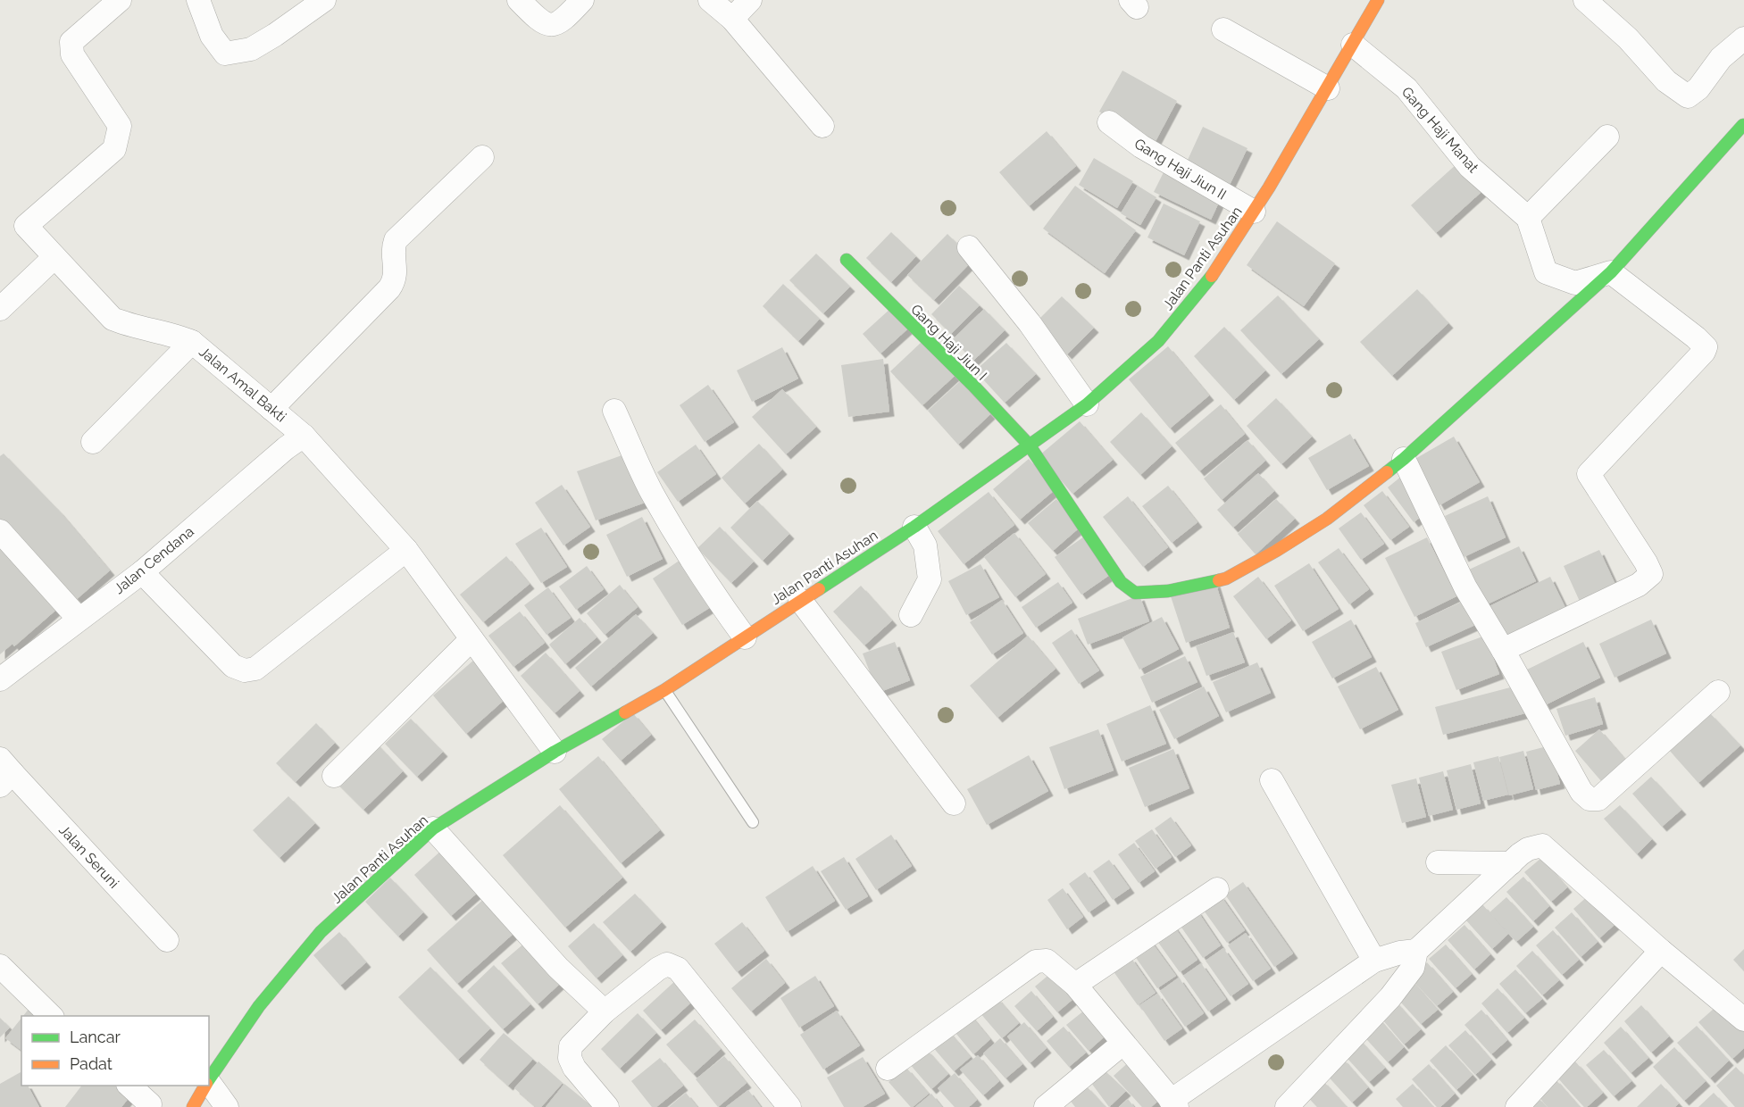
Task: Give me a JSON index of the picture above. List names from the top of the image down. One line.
{"streets":{"street":["Gang Haji Manat","Gang Haji Jiun II","Jalan Panti Asuhan","Gang Haji Jiun I","Jalan Amal Bakti","Jalan Cendana","Jalan Seruni"]},"crossings":[["Gang Haji Manat","Jalan Panti Asuhan"],["Gang Haji Jiun II","Jalan Panti Asuhan"],["Jalan Panti Asuhan","Gang Haji Jiun I"],["Jalan Panti Asuhan","Jalan Amal Bakti"],["Jalan Amal Bakti","Jalan Cendana"]],"legend":["Lancar","Padat"]}
